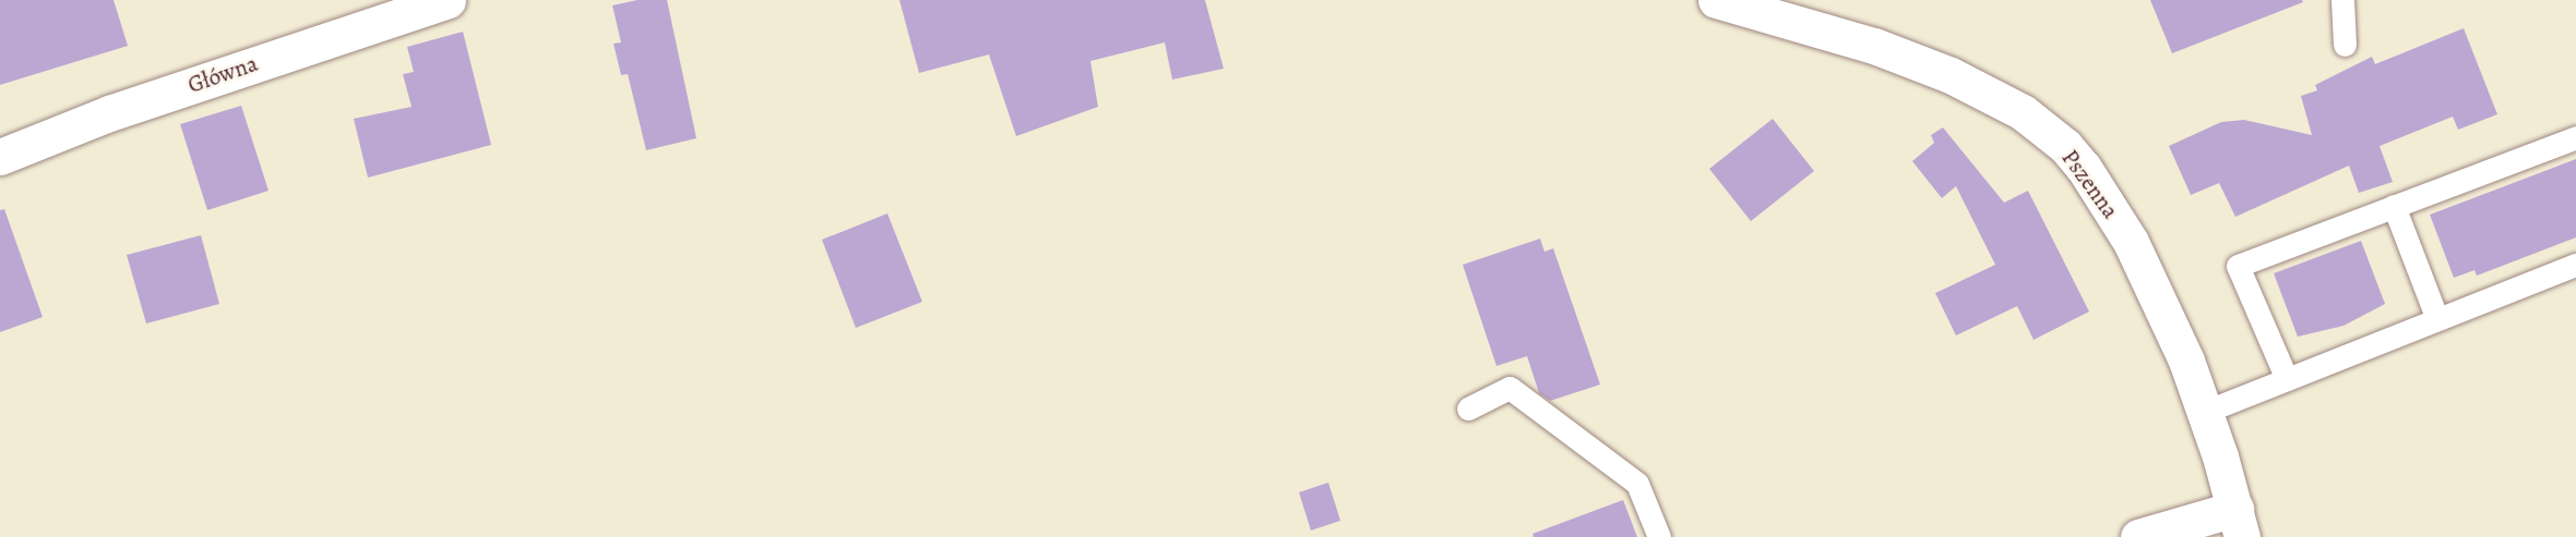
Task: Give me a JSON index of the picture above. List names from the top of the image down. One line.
{"streets":{"street":["Główna","Pszenna"]}}
